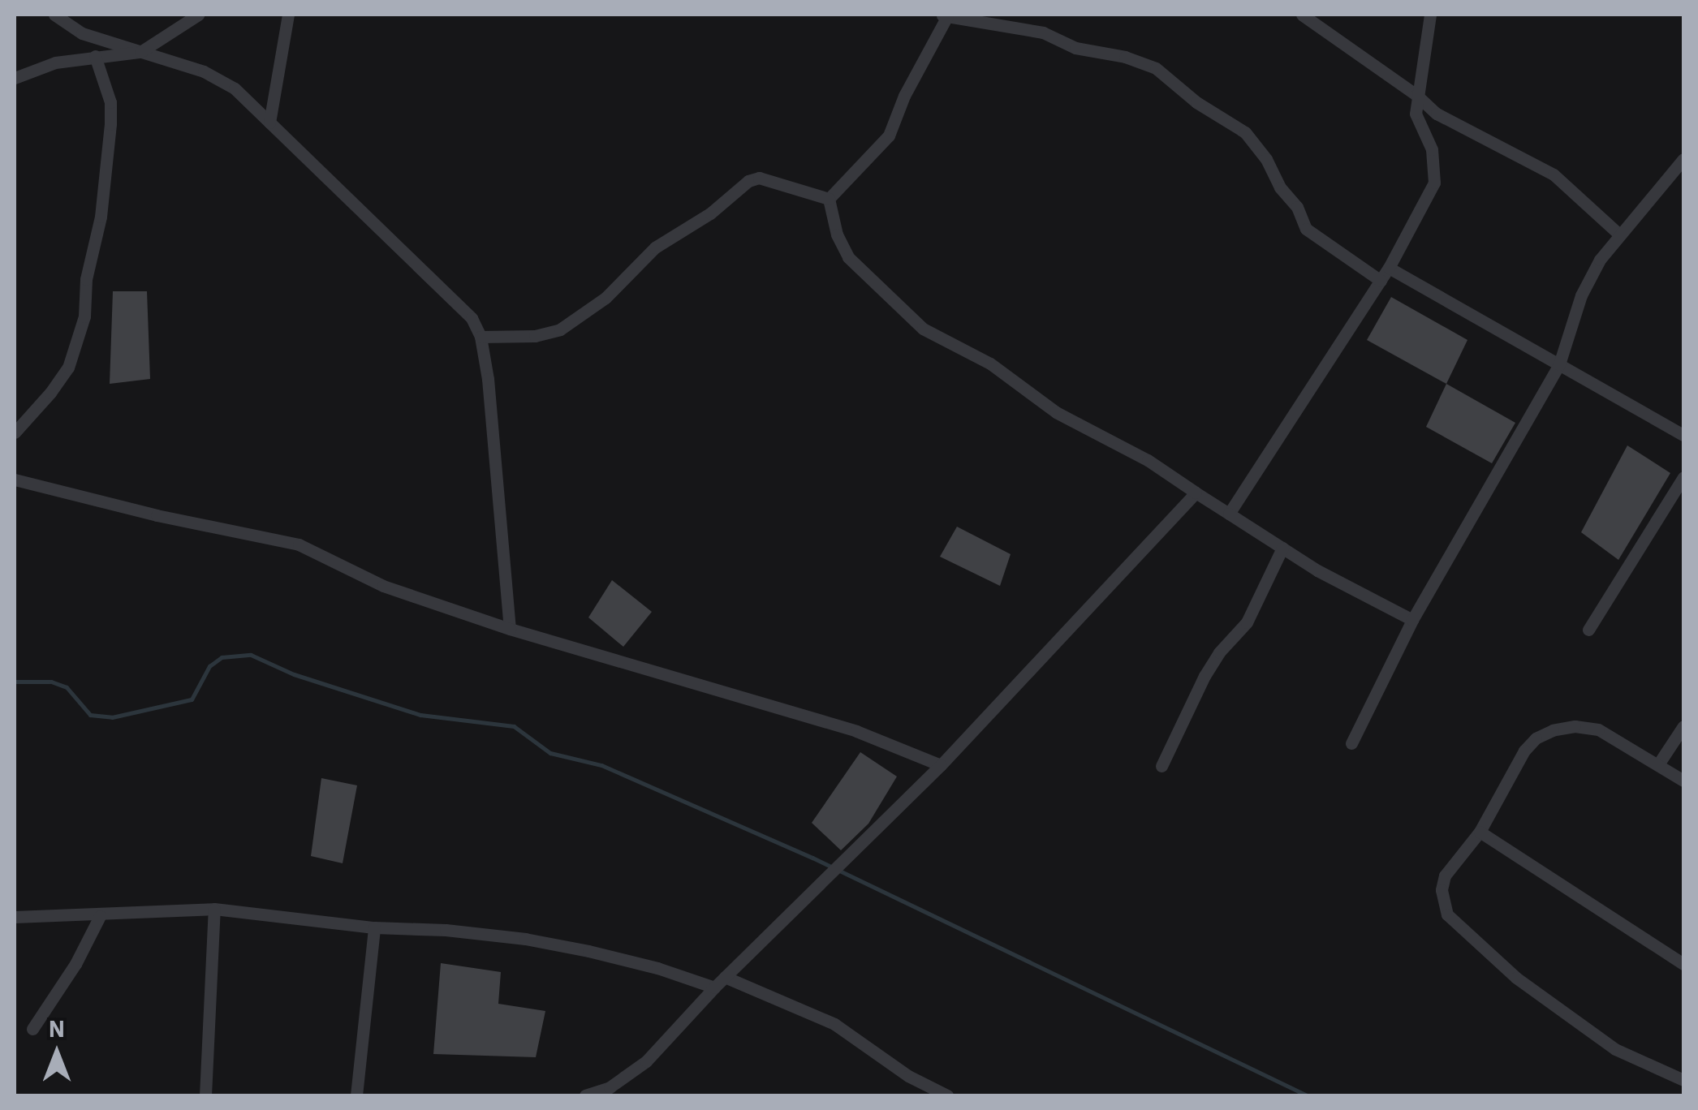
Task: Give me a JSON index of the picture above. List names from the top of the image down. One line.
{"north":"top"}
